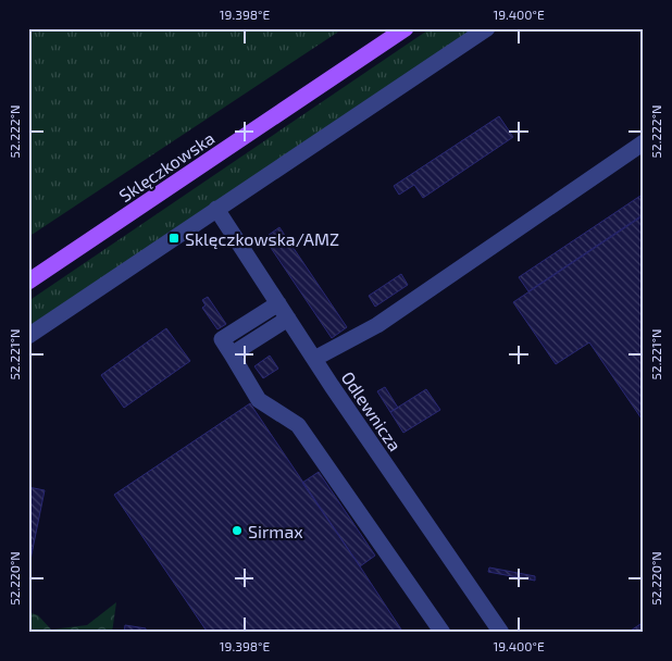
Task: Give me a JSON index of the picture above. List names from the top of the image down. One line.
{"streets":{"main road":["Sklęczkowska"],"street":["Odlewnicza"]},"places":{"transit":["Sklęczkowska/AMZ"],"other":["Sirmax"]},"coordinates":["19.398°E","19.400°E","52.222°N","52.221°N","52.220°N"]}
